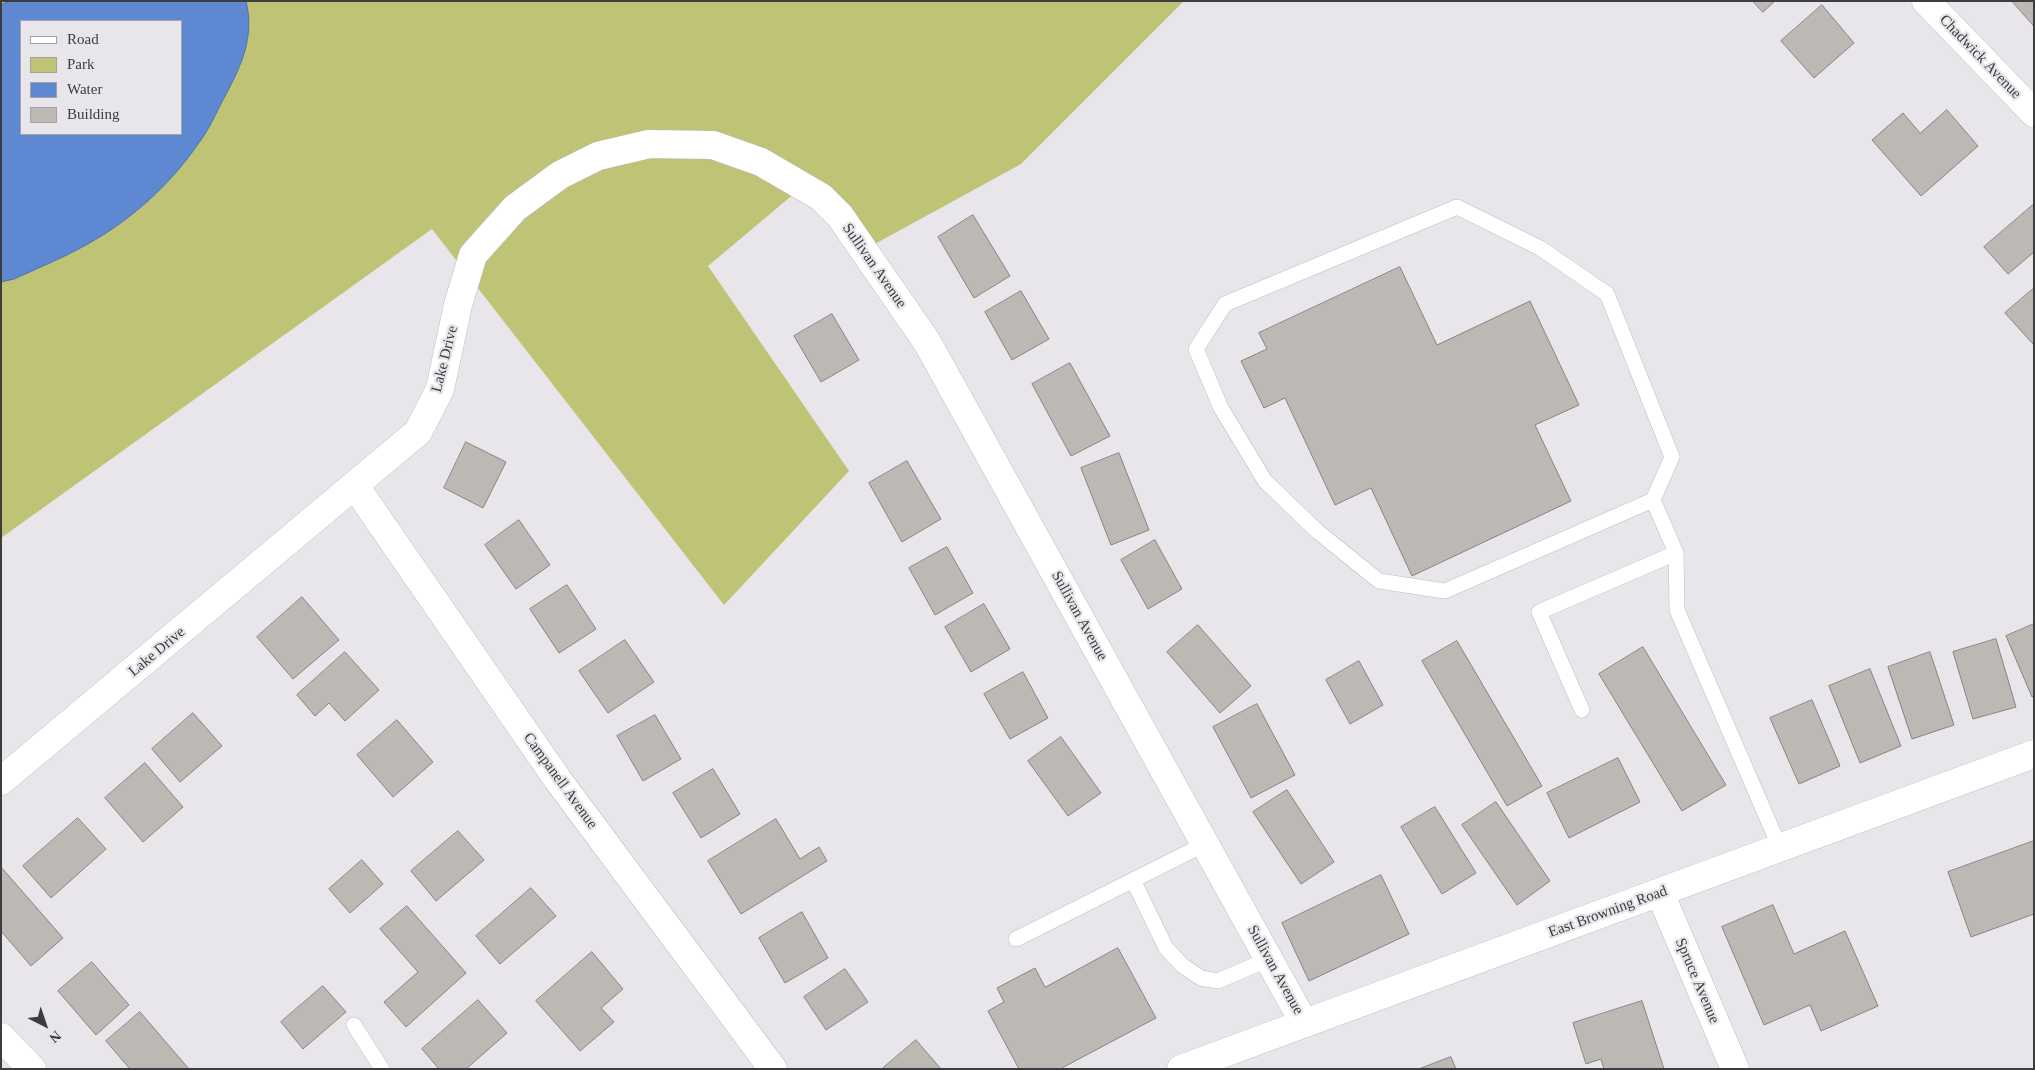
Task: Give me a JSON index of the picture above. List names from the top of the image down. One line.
{"streets":{"street":["Chadwick Avenue","Sullivan Avenue","Lake Drive","Campanell Avenue","East Browning Road","Spruce Avenue"]},"crossings":[["Sullivan Avenue","Lake Drive"],["Sullivan Avenue","East Browning Road"],["Lake Drive","Campanell Avenue"],["East Browning Road","Spruce Avenue"]],"legend":["Road","Park","Water","Building"],"north":"bottom right"}
